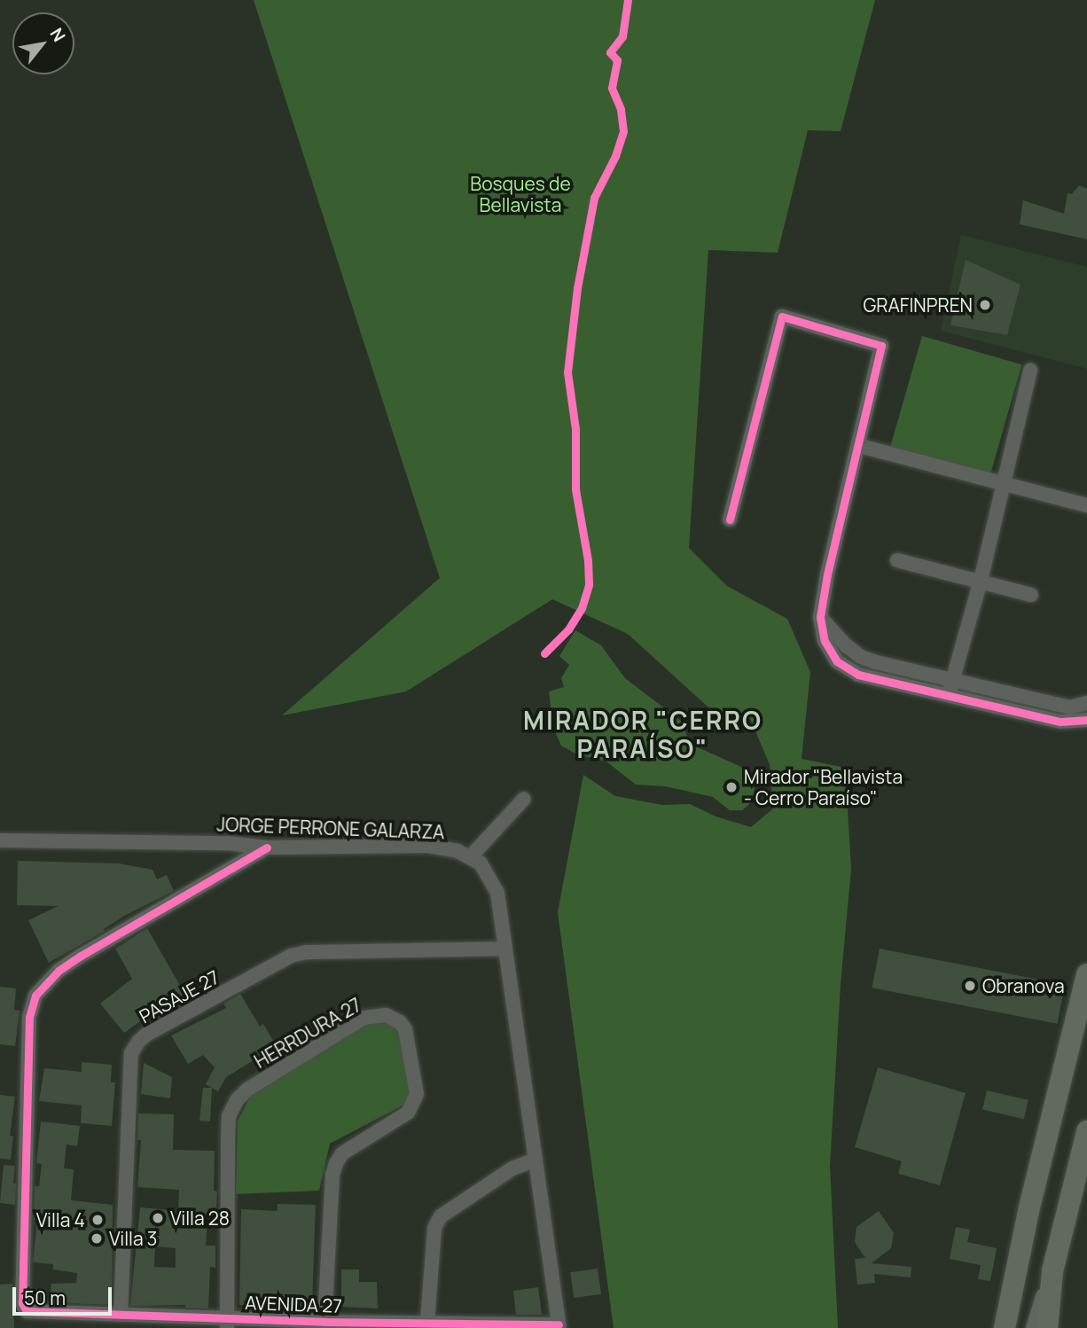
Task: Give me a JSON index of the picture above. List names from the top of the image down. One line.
{"streets":{"street":["JORGE PERRONE GALARZA","PASAJE 27","HERRDURA 27","AVENIDA 27"]},"crossings":[["JORGE PERRONE GALARZA","AVENIDA 27"],["PASAJE 27","AVENIDA 27"],["HERRDURA 27","AVENIDA 27"]],"districts":["MIRADOR \"CERRO PARAÍSO\""],"parks":["Bosques de Bellavista"],"places":["GRAFINPREN","Mirador \"Bellavista - Cerro Paraíso\"","Obranova","Villa 28","Villa 4","Villa 3"],"scale_bar":"50 m","north":"top right"}
